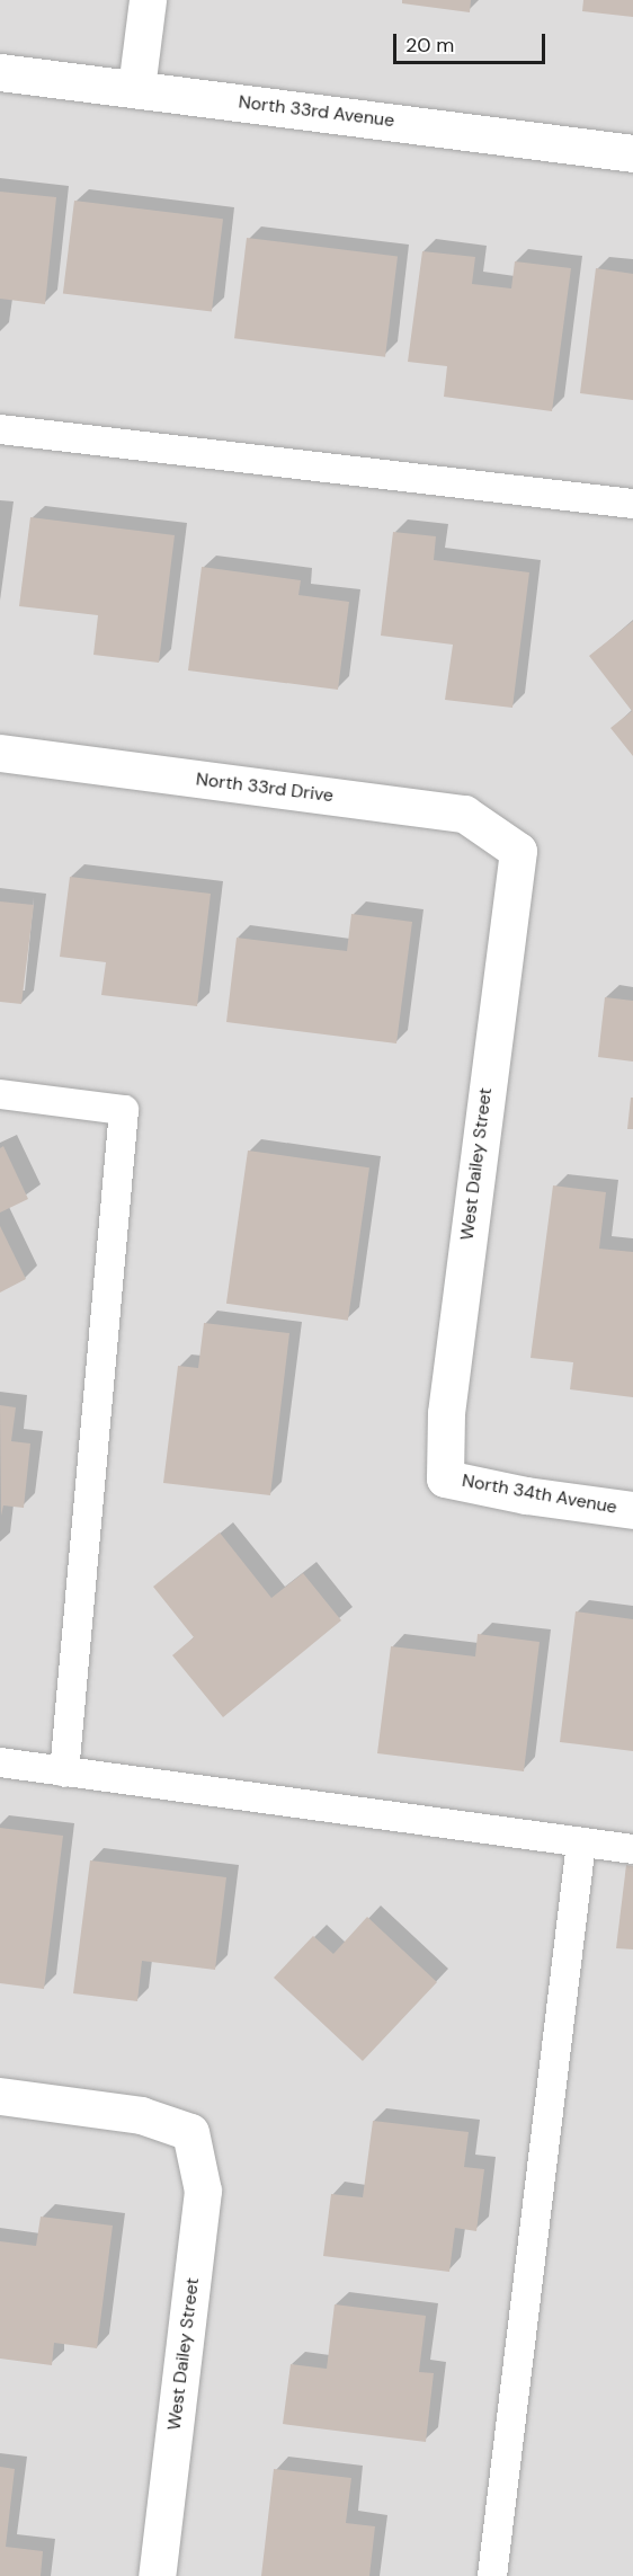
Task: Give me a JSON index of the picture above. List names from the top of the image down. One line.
{"streets":{"street":["North 33rd Avenue","North 33rd Drive","West Dailey Street","North 34th Avenue"]},"crossings":[["North 33rd Drive","West Dailey Street"],["West Dailey Street","North 34th Avenue"]],"scale_bar":"20 m"}
